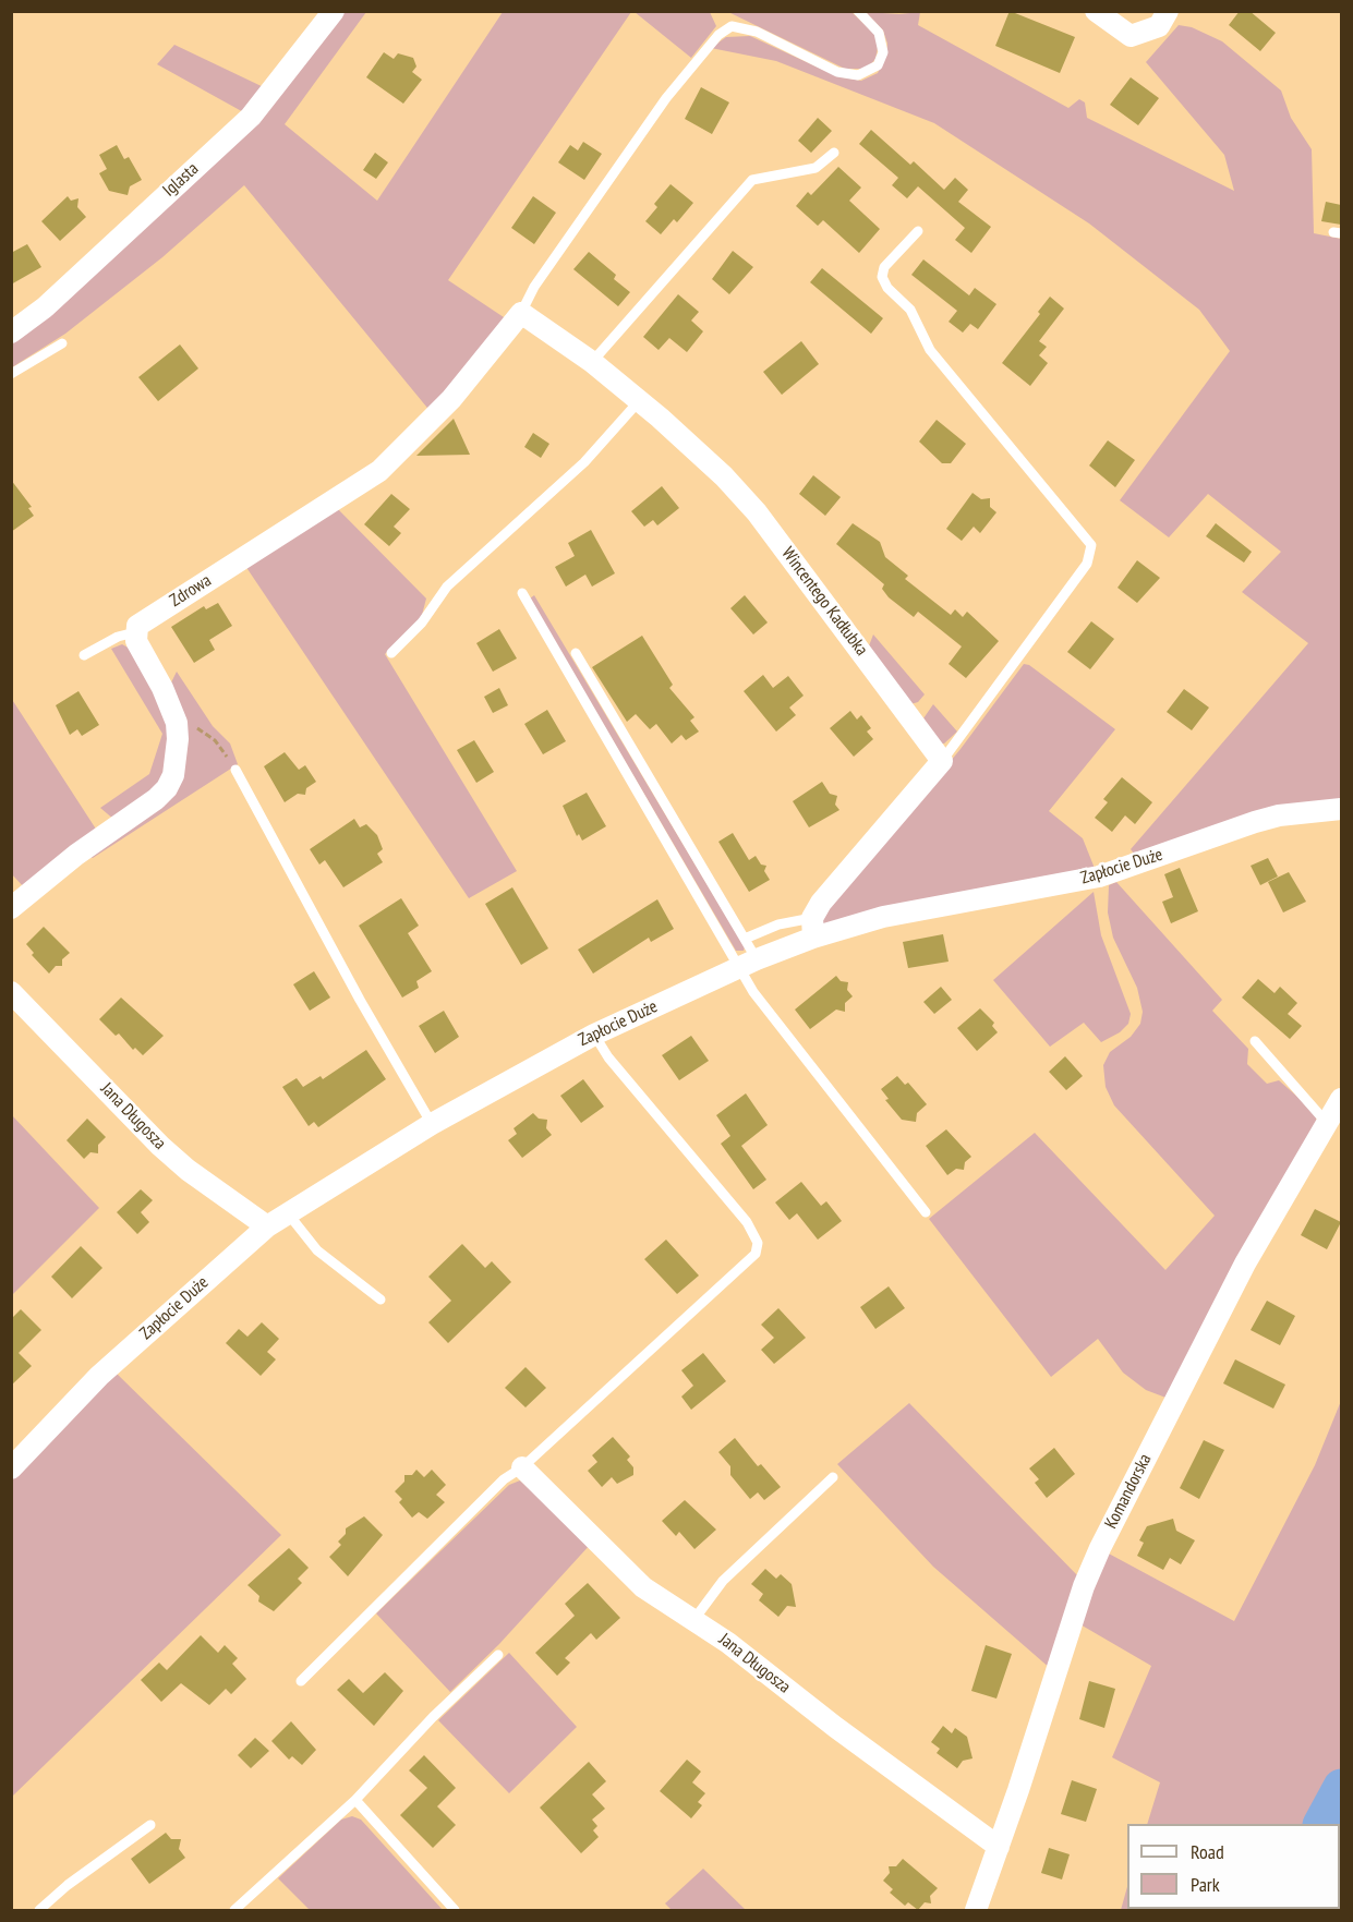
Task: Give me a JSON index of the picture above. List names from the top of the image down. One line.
{"streets":{"street":["Iglasta","Zdrowa","Wincentego Kadłubka","Zapłocie Duże","Jana Długosza","Komandorska"]},"crossings":[["Zdrowa","Wincentego Kadłubka"],["Zapłocie Duże","Jana Długosza"],["Jana Długosza","Komandorska"]],"legend":["Road","Park"]}
